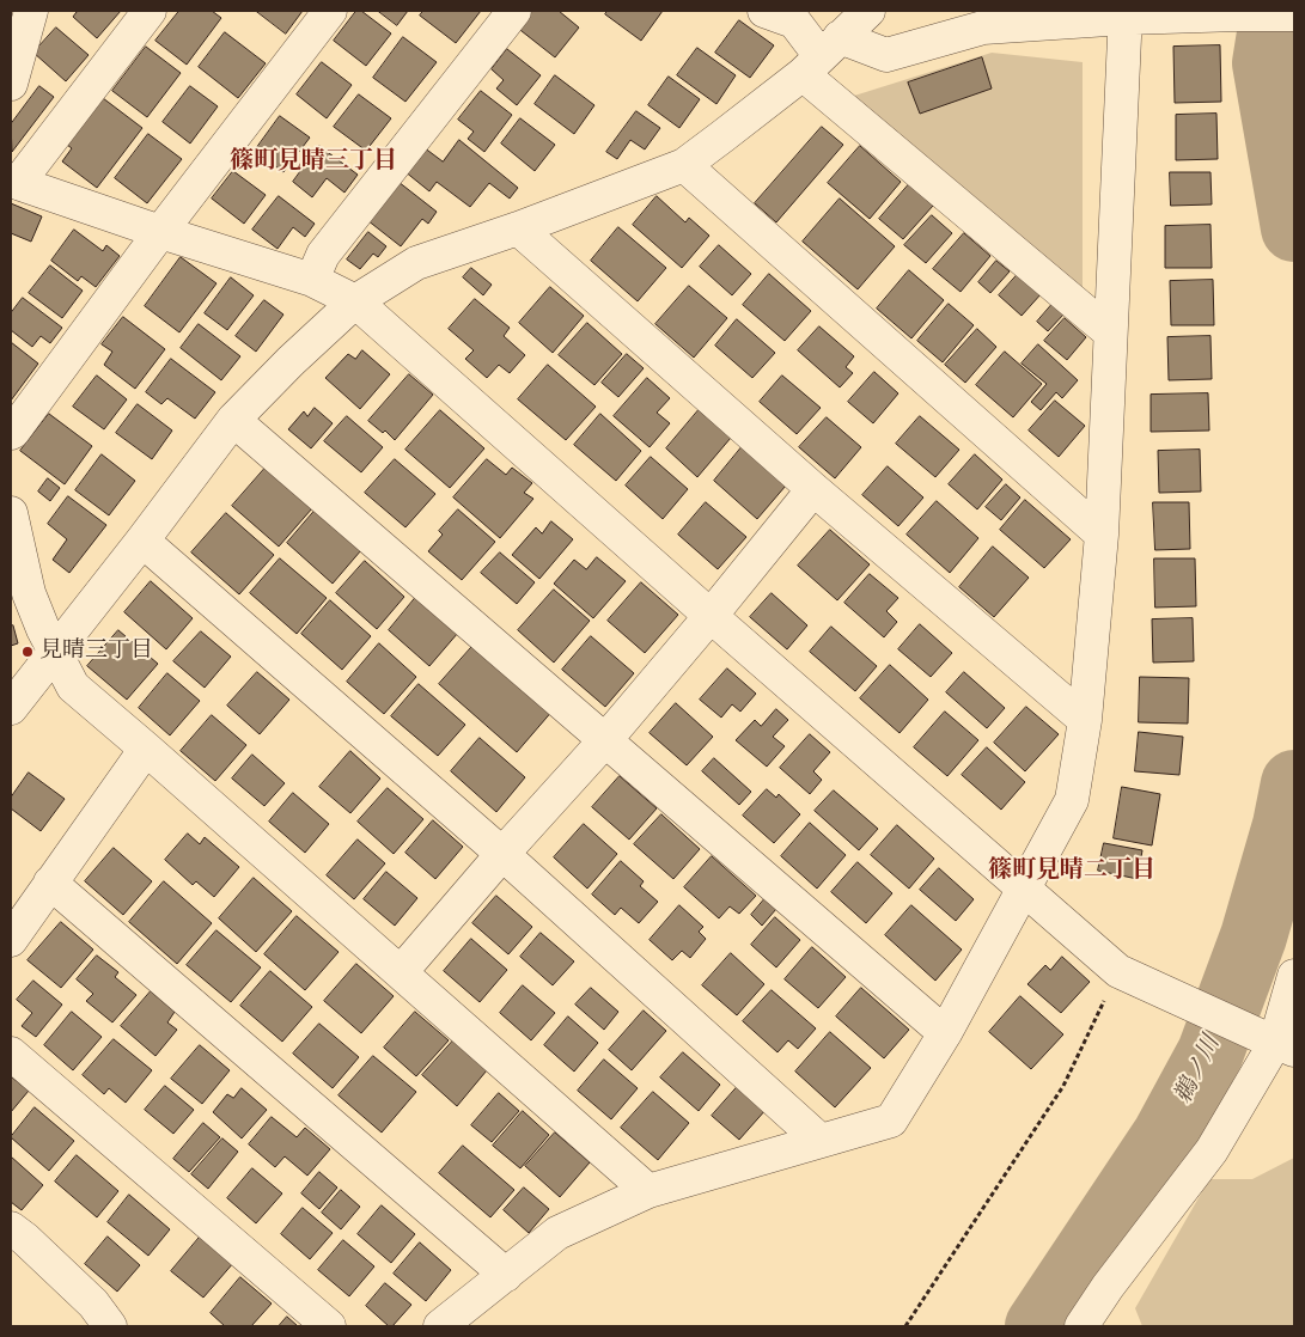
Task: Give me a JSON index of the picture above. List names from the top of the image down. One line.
{"districts":["篠町見晴三丁目","篠町見晴二丁目"],"water":["鵜ノ川"],"places":["見晴三丁目"]}
